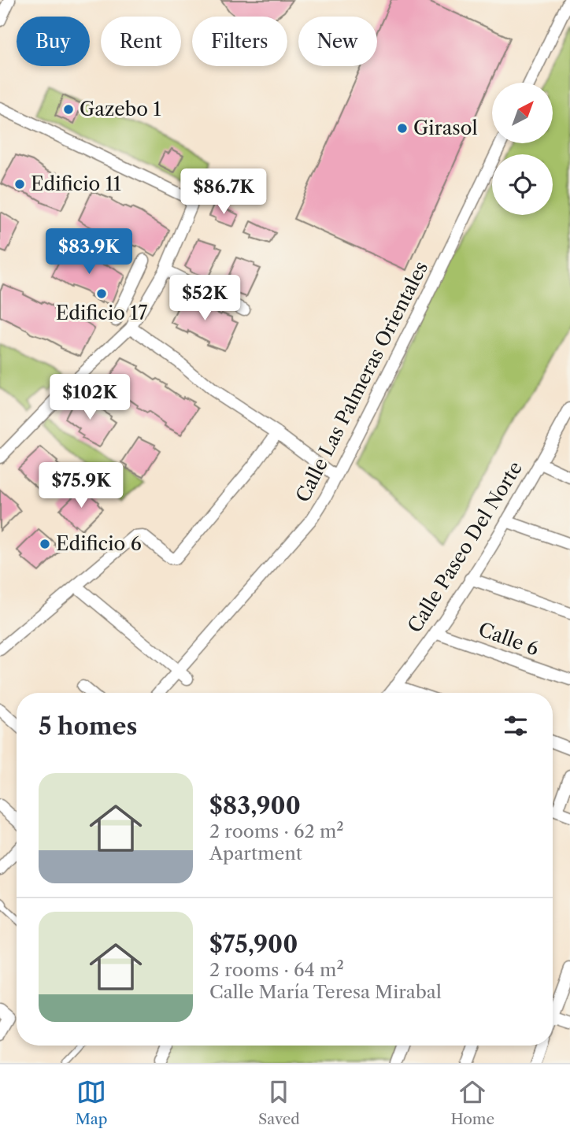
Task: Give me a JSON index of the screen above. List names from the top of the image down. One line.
{"streets":{"street":["Calle Las Palmeras Orientales","Calle Paseo Del Norte","Calle 6"]},"crossings":[["Calle Paseo Del Norte","Calle 6"]],"places":["Gazebo 1","Girasol","Edificio 11","Edificio 17","Edificio 6"],"north":"top right","page":{"chip":["Buy","Rent","Filters","New"],"price":["$86.7K","$83.9K","$52K","$102K","$75.9K"],"heading":"5 homes","list":[{"name":"$83,900","note":"2 rooms · 62 m² · Apartment"},{"name":"$75,900","note":"2 rooms · 64 m² · Calle María Teresa Mirabal"}],"tabs":["Map","Saved","Home"]}}
